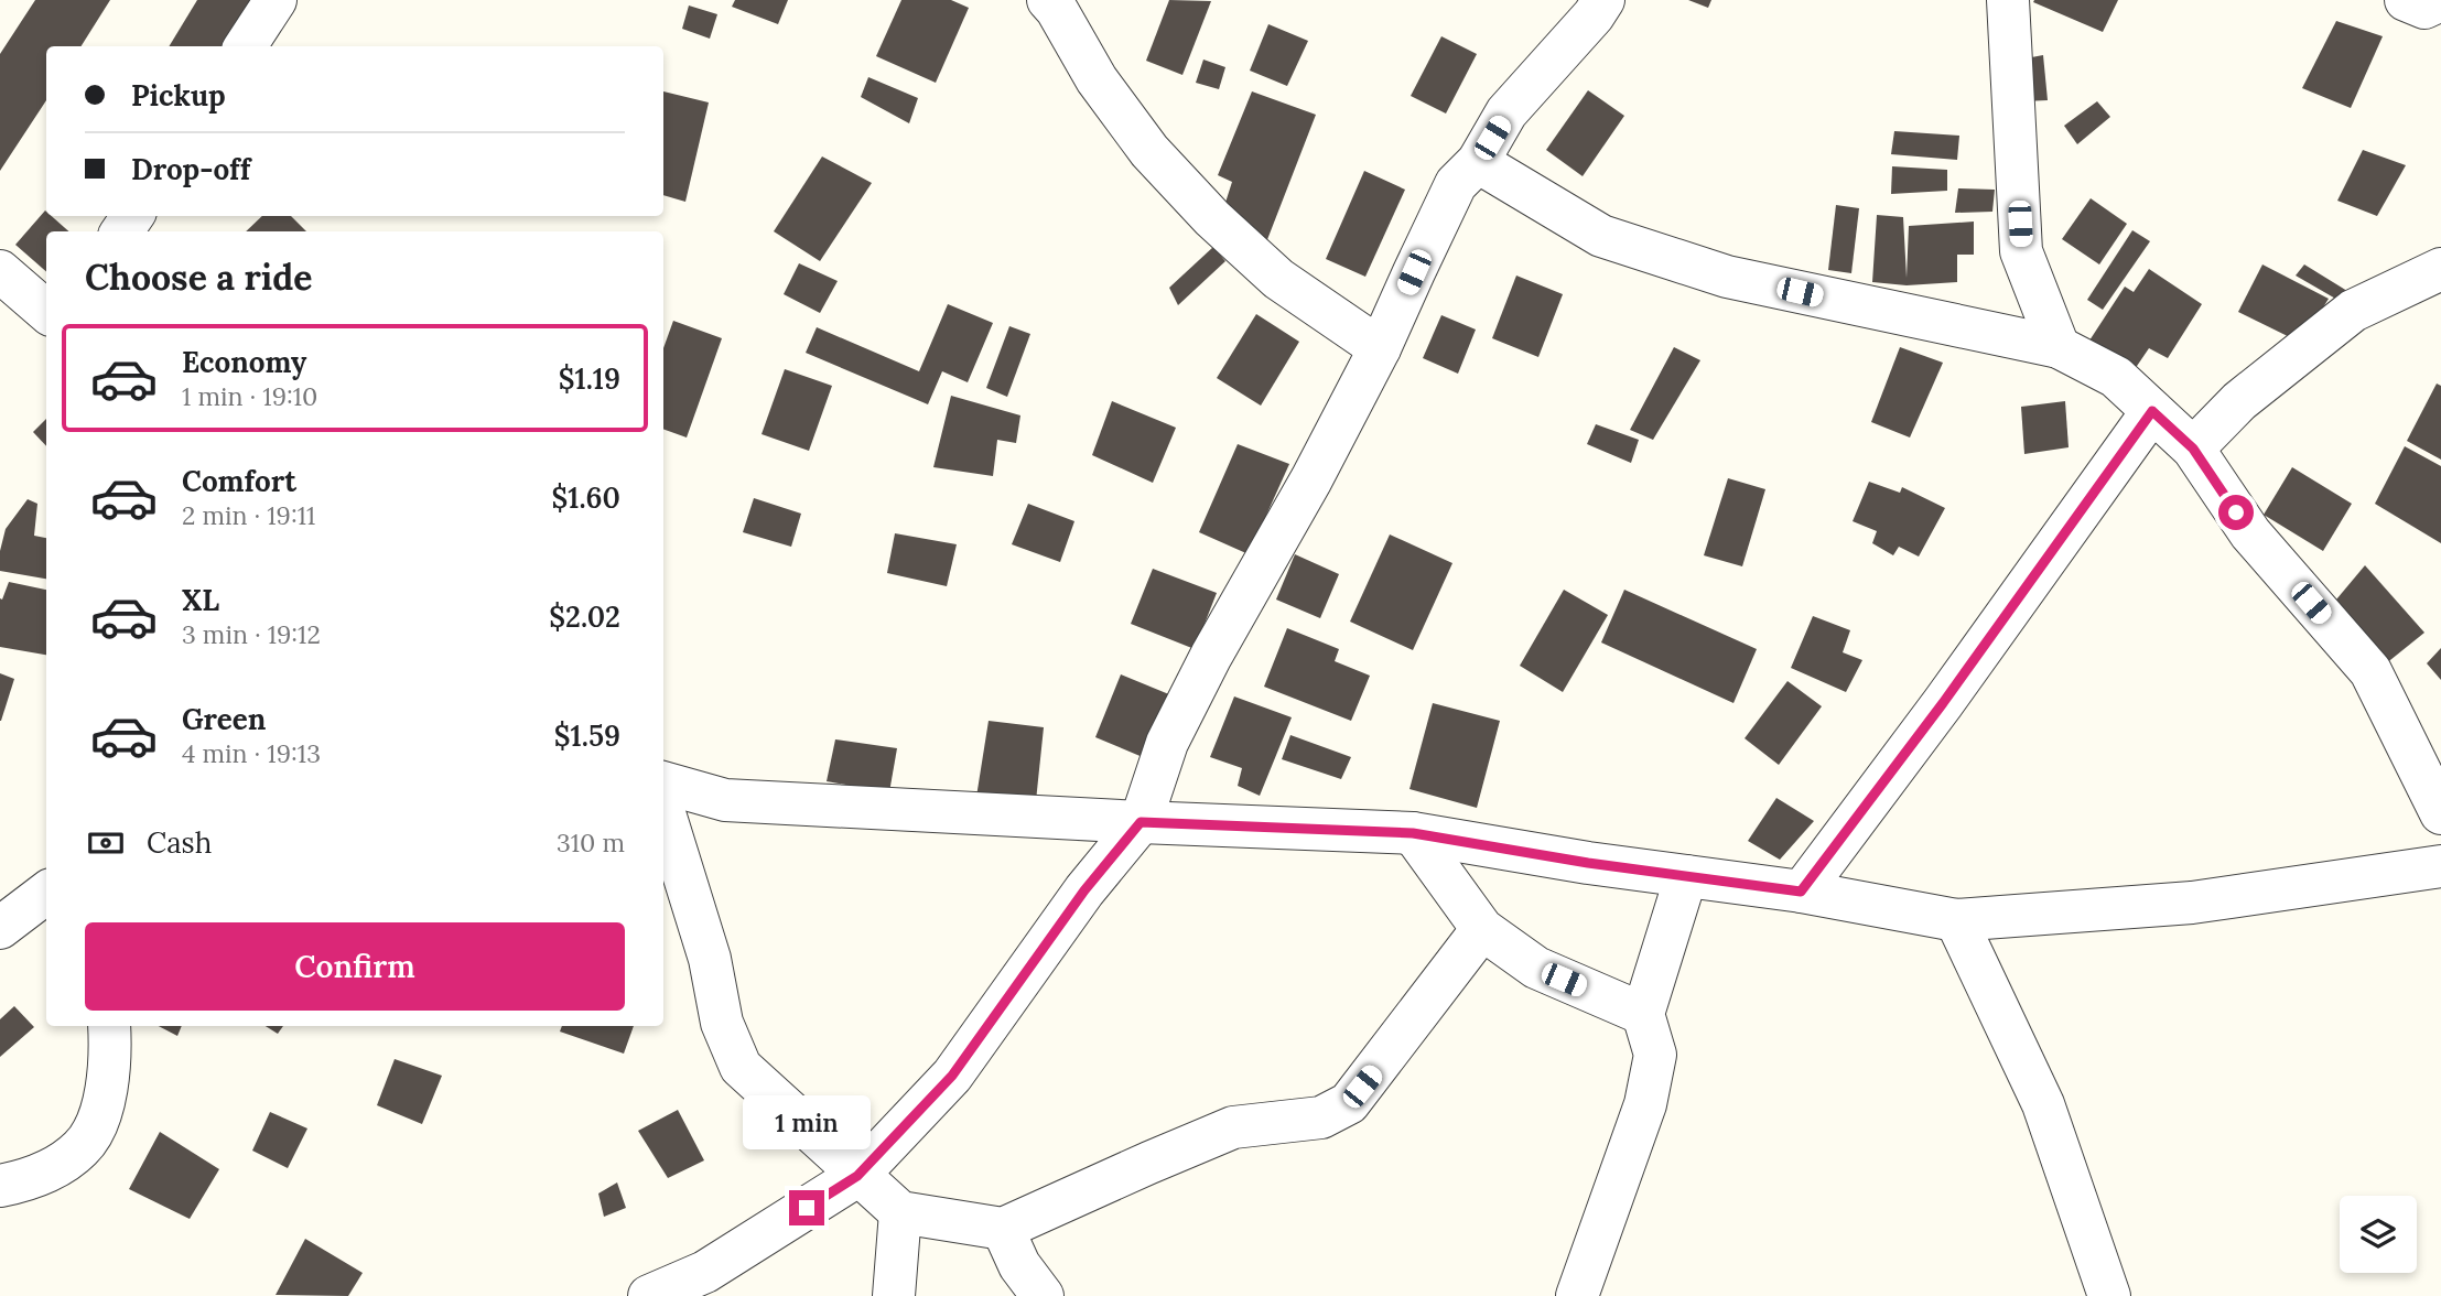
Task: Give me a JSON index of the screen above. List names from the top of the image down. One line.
{"page":{"banner":["Pickup","Drop-off"],"heading":"Choose a ride","list":[{"name":"Economy","note":"1 min · 19:10","value":"$1.19"},{"name":"Comfort","note":"2 min · 19:11","value":"$1.60"},{"name":"XL","note":"3 min · 19:12","value":"$2.02"},{"name":"Green","note":"4 min · 19:13","value":"$1.59"}],"pay":["Cash","310 m"],"buttons":"Confirm","bubble":"1 min"}}
